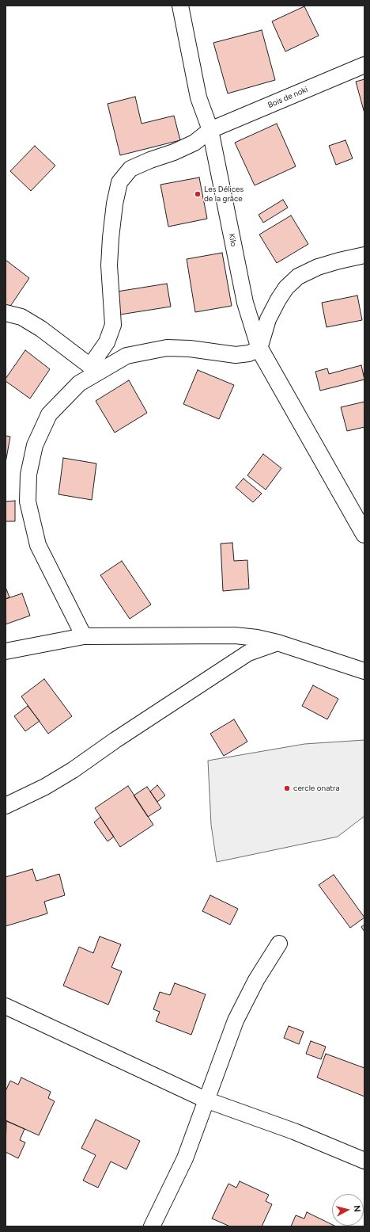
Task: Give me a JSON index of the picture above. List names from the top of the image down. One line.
{"streets":{"street":["Bois de noki","Kilo"]},"crossings":[["Bois de noki","Kilo"]],"places":["Les Délices de la grâce","cercle onatra"],"north":"right"}
